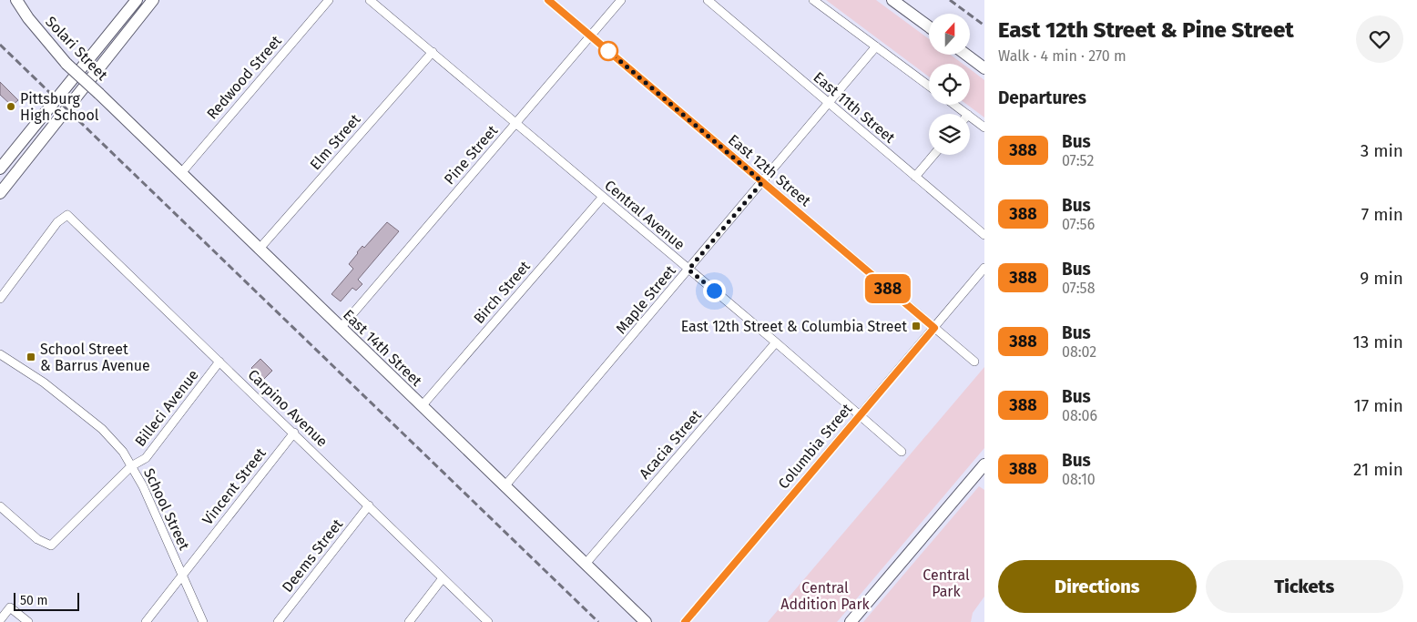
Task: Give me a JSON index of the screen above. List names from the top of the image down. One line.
{"streets":{"street":["Solari Street","Redwood Street","East 11th Street","Elm Street","Pine Street","East 12th Street","Central Avenue","Birch Street","Maple Street","East 14th Street","Billeci Avenue","Carpino Avenue","Acacia Street","Columbia Street","Vincent Street","School Street","Deems Street"]},"crossings":[["Solari Street","East 14th Street"],["Redwood Street","East 14th Street"],["East 11th Street","Maple Street"],["Elm Street","Central Avenue"],["Elm Street","East 14th Street"],["Pine Street","East 12th Street"],["Pine Street","Central Avenue"],["Pine Street","East 14th Street"],["East 12th Street","Maple Street"],["East 12th Street","Columbia Street"],["Central Avenue","Birch Street"],["Central Avenue","Maple Street"],["Central Avenue","Acacia Street"],["Central Avenue","Columbia Street"],["Birch Street","East 14th Street"],["Maple Street","East 14th Street"],["East 14th Street","Acacia Street"],["Billeci Avenue","Carpino Avenue"],["Billeci Avenue","School Street"],["Carpino Avenue","Vincent Street"],["Carpino Avenue","Deems Street"],["Vincent Street","School Street"]],"parks":["Central Park","Central Addition Park"],"places":{"other":["Pittsburg High School"],"transit":["East 12th Street & Columbia Street","School Street & Barrus Avenue"]},"lines":["bus line 388"],"scale_bar":"50 m","north":"top","page":{"on_map":"388","heading":[["East 12th Street & Pine Street","Walk · 4 min · 270 m"],"Departures"],"list":[{"mark":"388","name":"Bus","note":"07:52","value":"3 min"},{"mark":"388","name":"Bus","note":"07:56","value":"7 min"},{"mark":"388","name":"Bus","note":"07:58","value":"9 min"},{"mark":"388","name":"Bus","note":"08:02","value":"13 min"},{"mark":"388","name":"Bus","note":"08:06","value":"17 min"},{"mark":"388","name":"Bus","note":"08:10","value":"21 min"}],"buttons":["Directions","Tickets"],"scale":"50 m"}}
